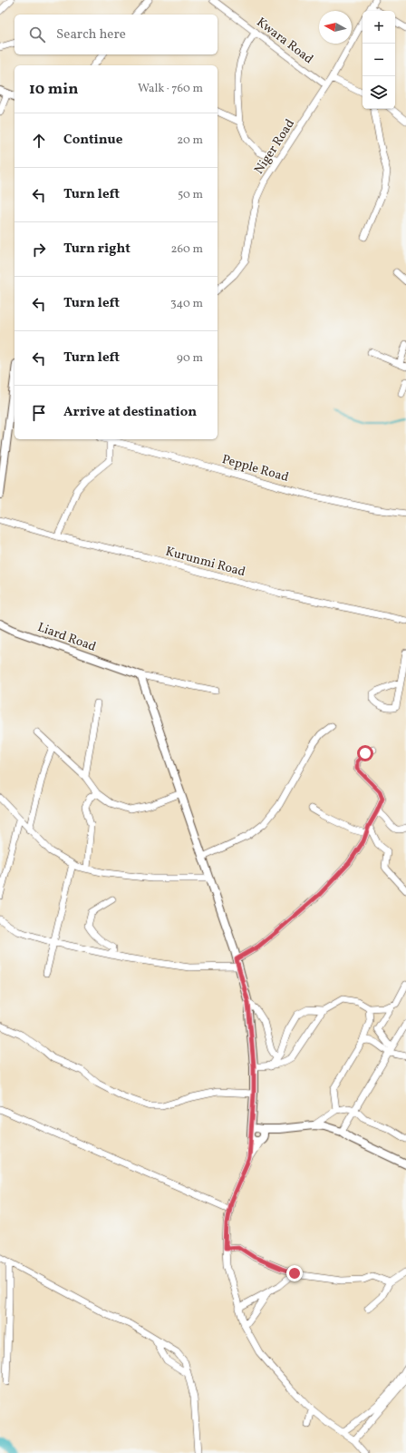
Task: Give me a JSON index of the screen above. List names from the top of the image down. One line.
{"streets":{"street":["Kwara Road","Niger Road","Pepple Road","Kurunmi Road","Liard Road"]},"crossings":[["Kwara Road","Niger Road"]],"north":"left","page":{"map_buttons":["+","−"],"search":"Search here","heading":["10 min","Walk · 760 m"],"list":[["Continue","20 m"],["Turn left","50 m"],["Turn right","260 m"],["Turn left","340 m"],["Turn left","90 m"],"Arrive at destination"]}}
